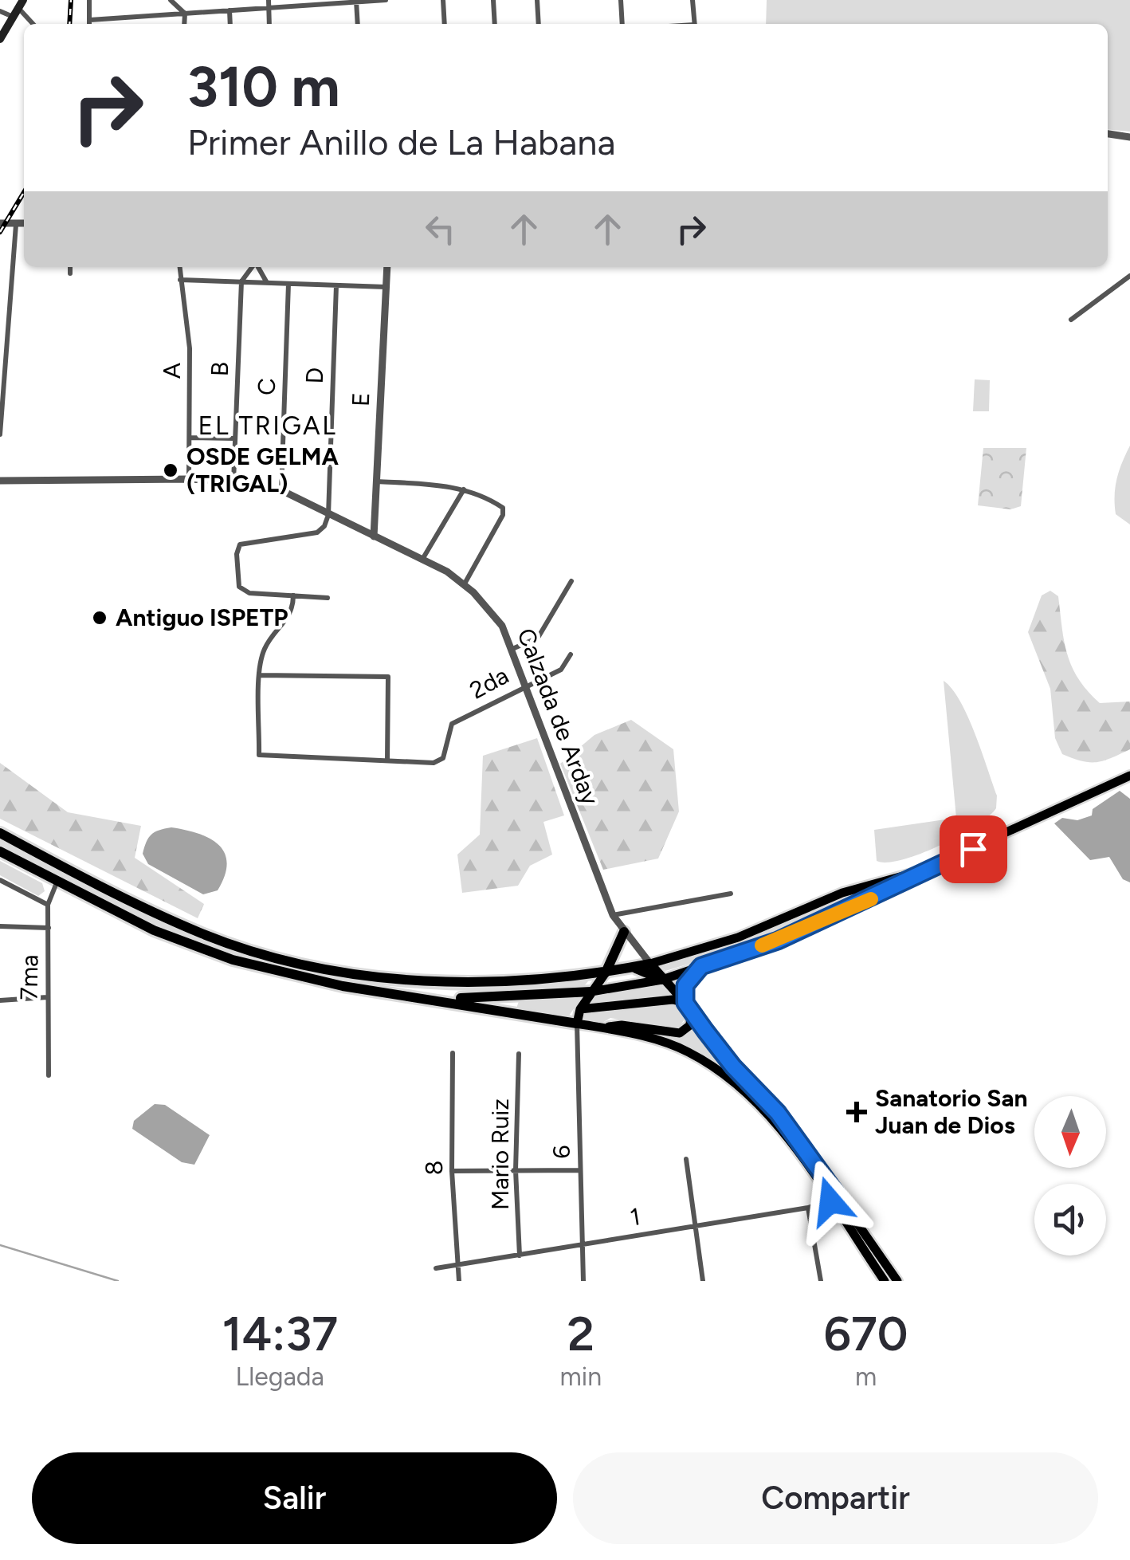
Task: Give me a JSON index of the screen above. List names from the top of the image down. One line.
{"streets":{"street":["B","A","D","C","E","2da","Calzada de Arday","7ma","6","Mario Ruiz","8","1"]},"crossings":[["B","Calzada de Arday"],["A","Calzada de Arday"],["D","Calzada de Arday"],["C","Calzada de Arday"],["E","Calzada de Arday"],["2da","Calzada de Arday"],["6","1"],["Mario Ruiz","1"],["8","1"]],"districts":["EL TRIGAL"],"places":{"other":["OSDE GELMA (TRIGAL)","Antiguo ISPETP"],"health":["Sanatorio San Juan de Dios"]},"north":"bottom","page":{"turn":["310 m","Primer Anillo de La Habana"],"eta":["14:37","Llegada","2","min","670","m"],"buttons":["Salir","Compartir"]}}
